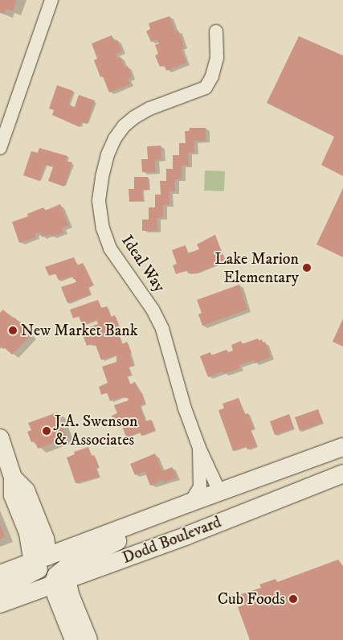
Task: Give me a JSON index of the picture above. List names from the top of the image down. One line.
{"streets":{"main road":["Dodd Boulevard"],"street":["Ideal Way"]},"crossings":[["Ideal Way","Dodd Boulevard"]],"places":["Lake Marion Elementary","New Market Bank","J.A. Swenson & Associates","Cub Foods"]}
